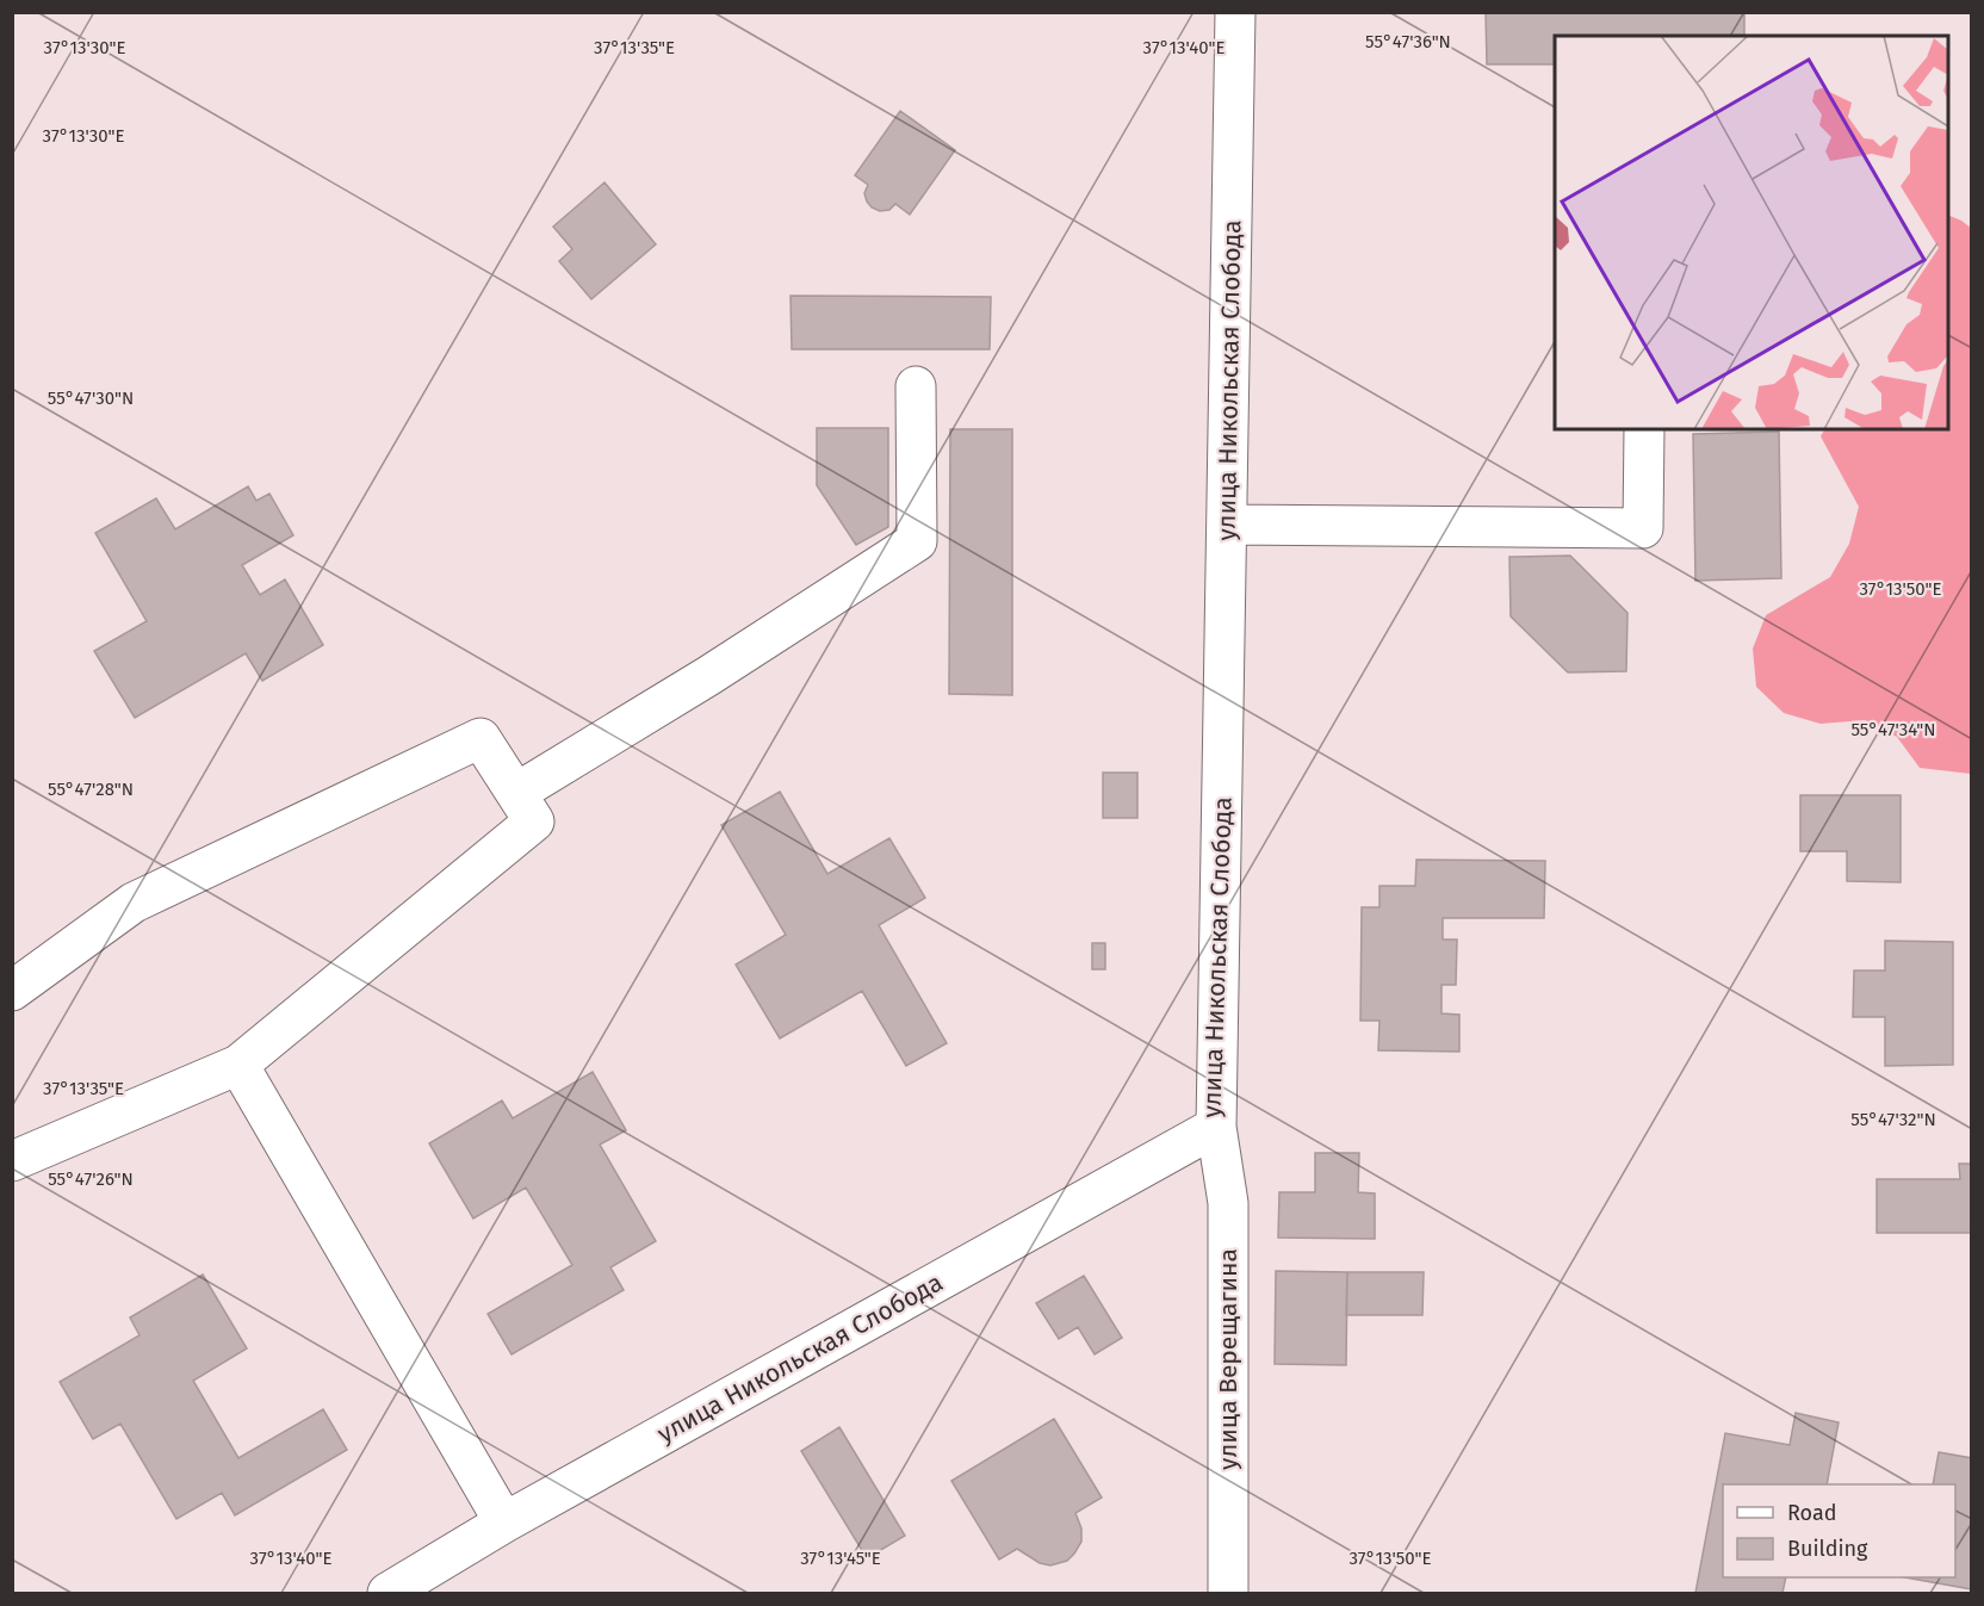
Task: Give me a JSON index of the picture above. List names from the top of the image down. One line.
{"streets":{"street":["улица Никольская Слобода","улица Верещагина"]},"crossings":[["улица Никольская Слобода","улица Верещагина"]],"legend":["Road","Building"],"coordinates":["55°47'36\"N","37°13'30\"E","37°13'35\"E","37°13'40\"E","55°47'30\"N","37°13'50\"E","55°47'34\"N","55°47'28\"N","55°47'32\"N","55°47'26\"N","37°13'45\"E"]}
